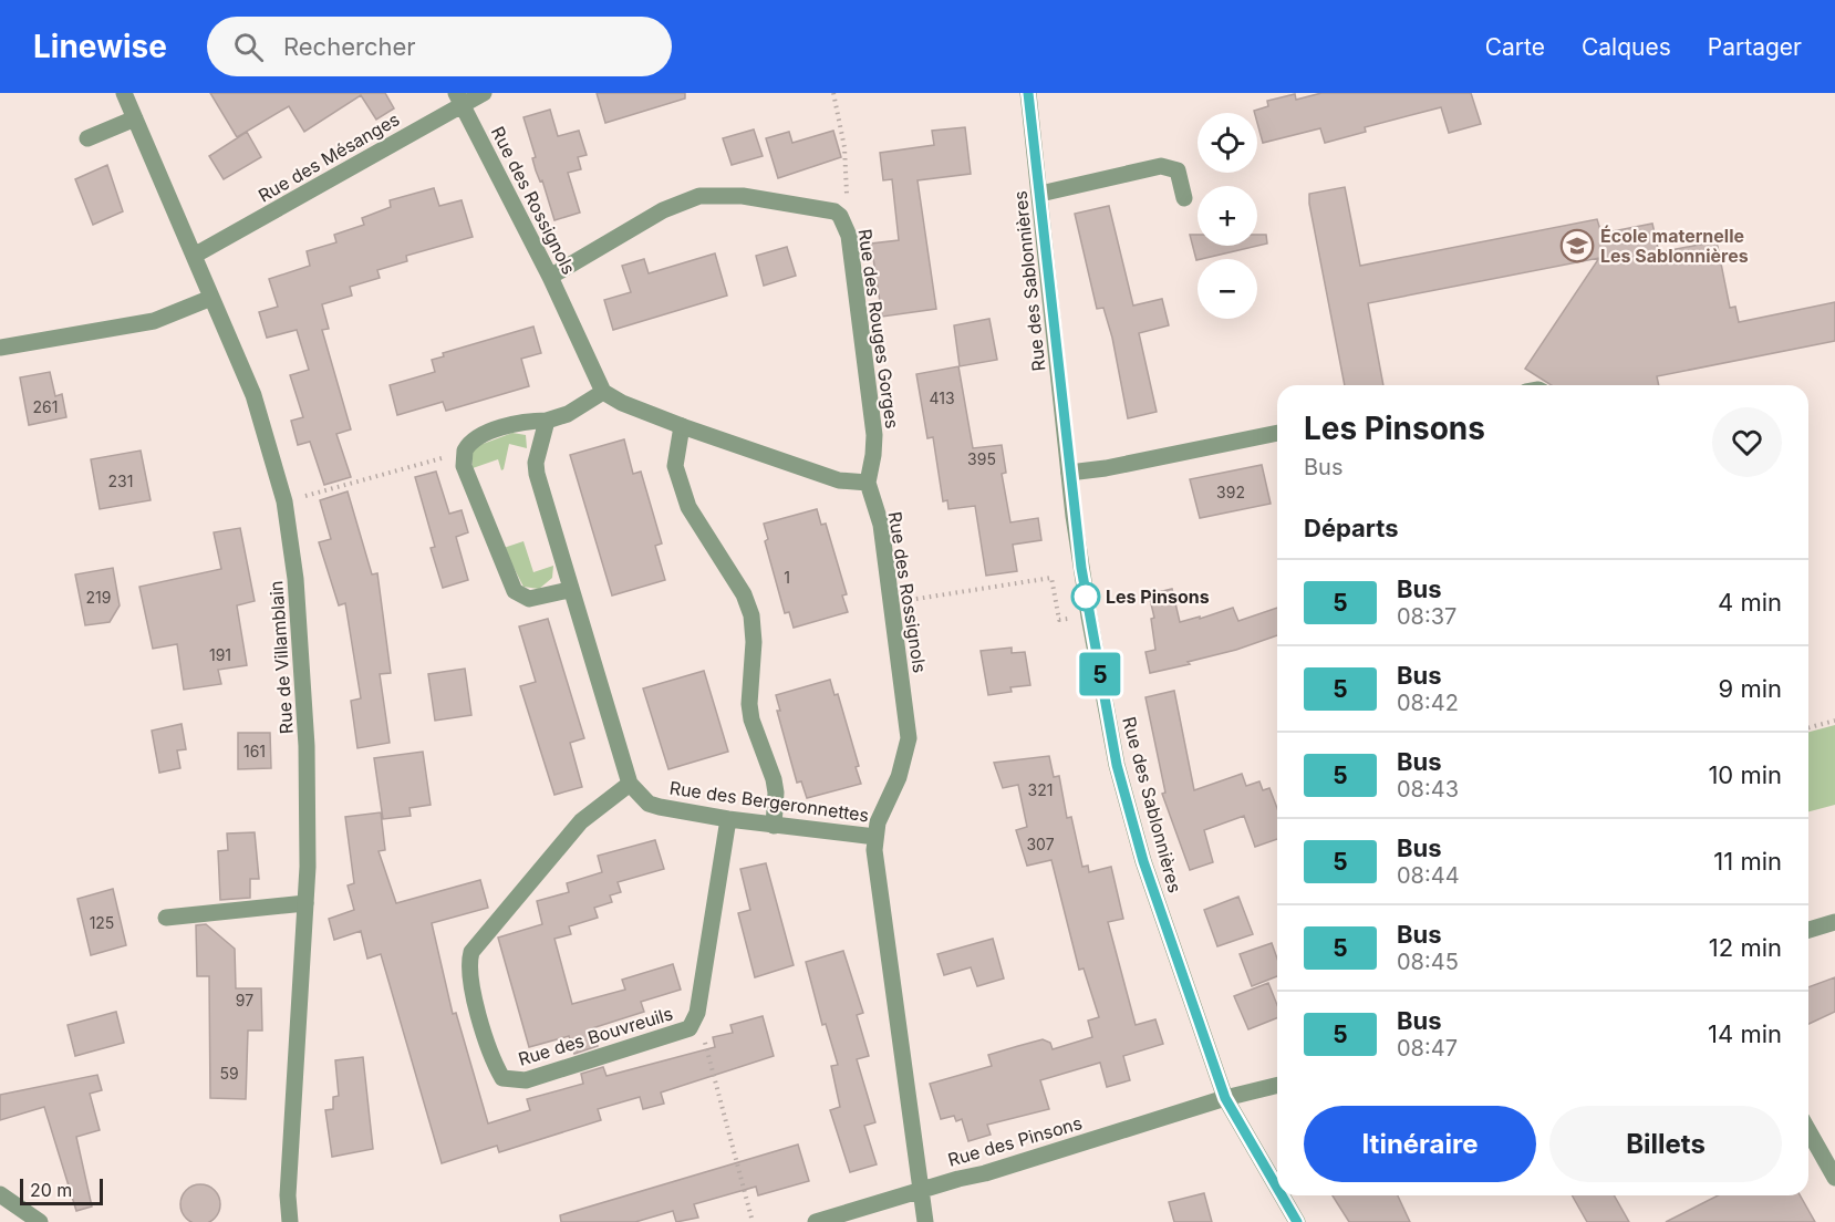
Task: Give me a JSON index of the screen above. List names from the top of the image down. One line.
{"streets":{"street":["Rue des Mésanges","Rue des Rossignols","Rue des Sablonnières","Rue des Rouges Gorges","Rue de Villamblain","Rue des Bergeronnettes","Rue des Bouvreuils","Rue des Pinsons"]},"crossings":[["Rue des Mésanges","Rue des Rossignols"],["Rue des Mésanges","Rue de Villamblain"],["Rue des Rossignols","Rue des Rouges Gorges"],["Rue des Rossignols","Rue des Bergeronnettes"],["Rue des Rossignols","Rue des Pinsons"],["Rue des Sablonnières","Rue des Pinsons"],["Rue des Bergeronnettes","Rue des Bouvreuils"]],"places":{"school or university":["École maternelle Les Sablonnières"],"other":["Les Pinsons"]},"lines":["bus line 5"],"house_numbers":["413","261","395","231","392","1","219","191","161","321","307","125","97","59"],"scale_bar":"20 m","page":{"header":"Linewise","search":"Rechercher","nav":["Carte","Calques","Partager"],"on_map":"5","map_buttons":["+","−"],"heading":[["Les Pinsons","Bus"],"Départs"],"list":[{"mark":"5","name":"Bus","note":"08:37","value":"4 min"},{"mark":"5","name":"Bus","note":"08:42","value":"9 min"},{"mark":"5","name":"Bus","note":"08:43","value":"10 min"},{"mark":"5","name":"Bus","note":"08:44","value":"11 min"},{"mark":"5","name":"Bus","note":"08:45","value":"12 min"},{"mark":"5","name":"Bus","note":"08:47","value":"14 min"}],"buttons":["Itinéraire","Billets"],"scale":"20 m"}}
